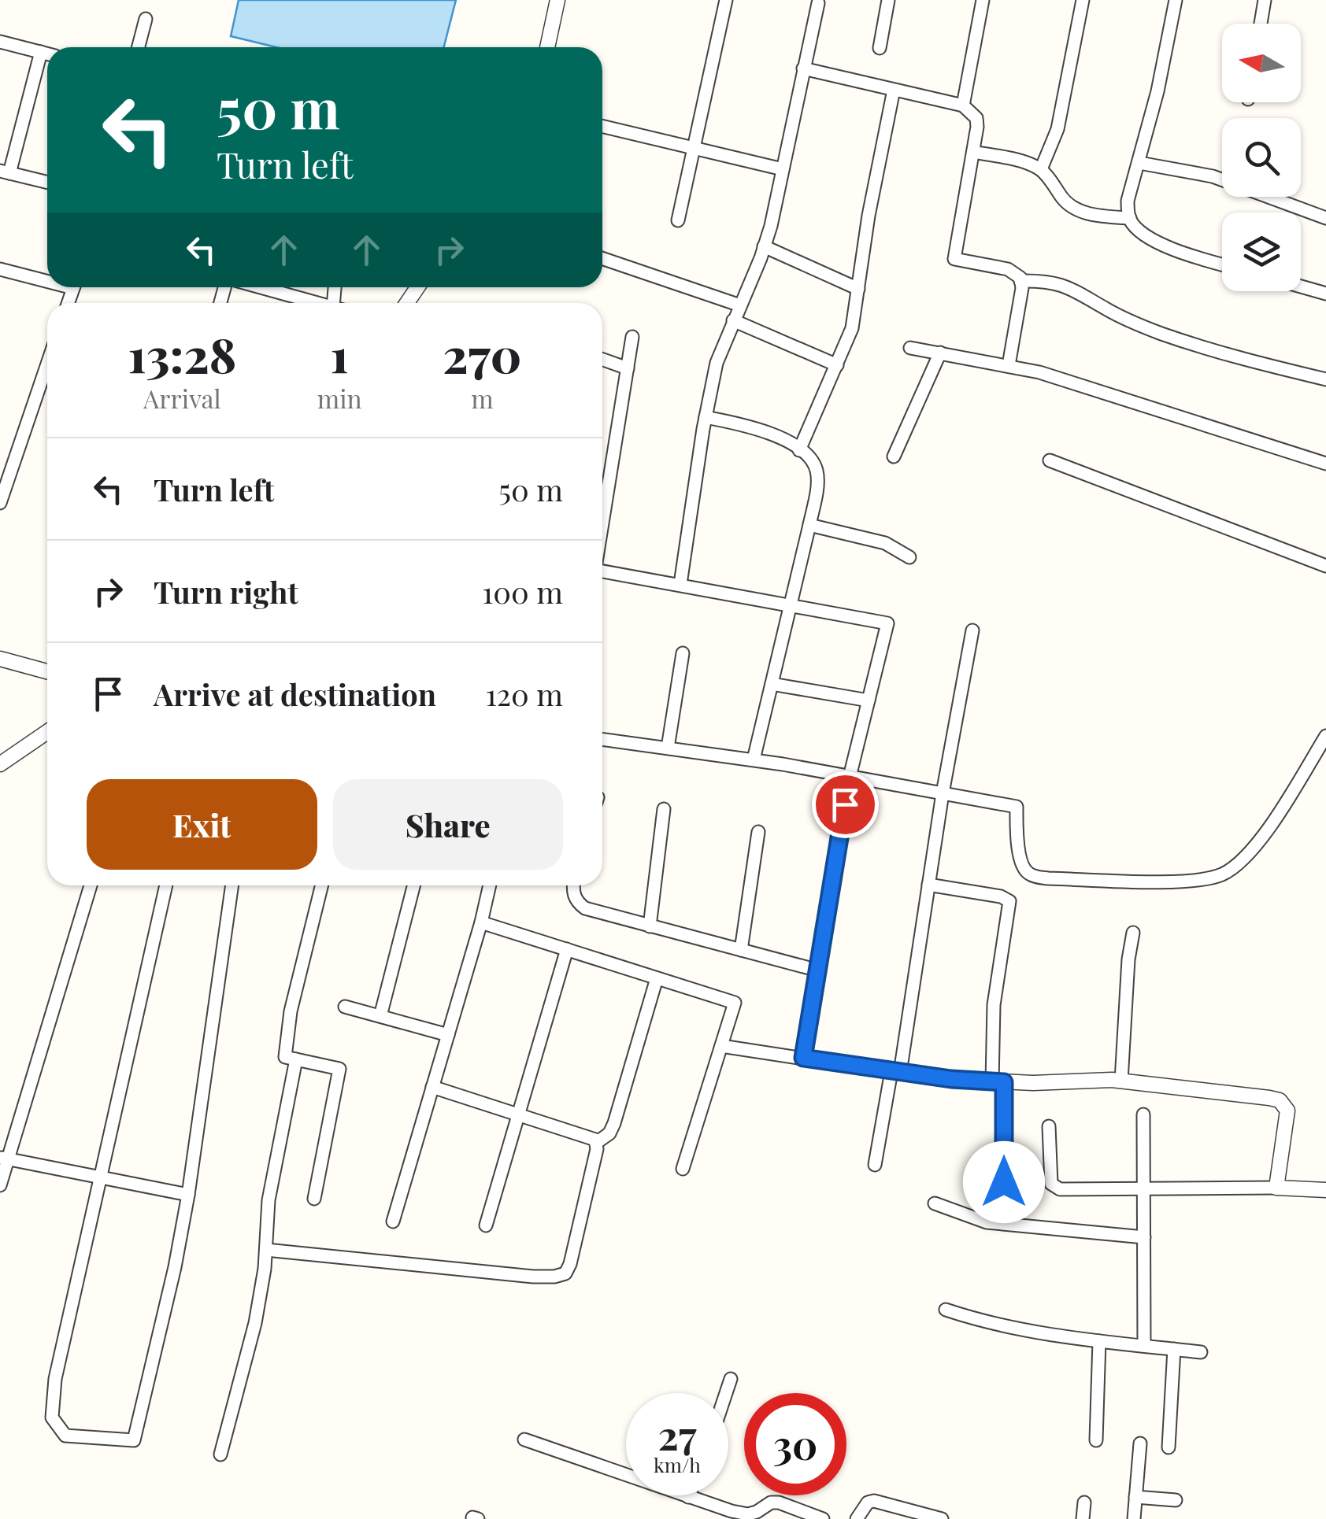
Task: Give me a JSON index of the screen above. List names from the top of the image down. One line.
{"north":"left","page":{"turn":["50 m","Turn left"],"eta":["13:28","Arrival","1","min","270","m"],"list":[{"name":"Turn left","value":"50 m"},{"name":"Turn right","value":"100 m"},{"name":"Arrive at destination","value":"120 m"}],"buttons":["Exit","Share"],"speed":"27 km/h","limit":"30"}}
